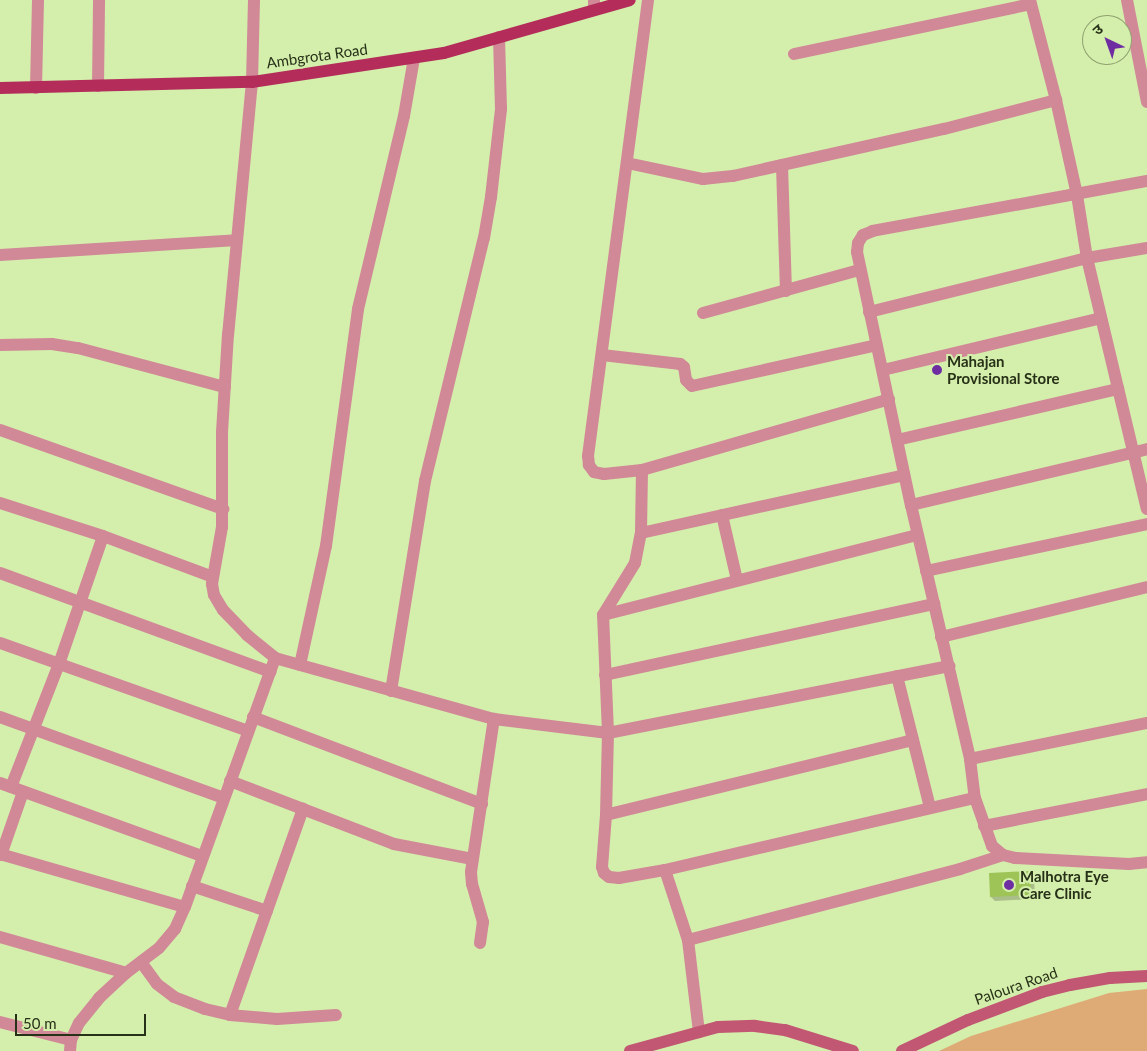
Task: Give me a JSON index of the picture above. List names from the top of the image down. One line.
{"streets":{"main road":["Ambgrota Road","Paloura Road"]},"places":["Mahajan Provisional Store","Malhotra Eye Care Clinic"],"scale_bar":"50 m","north":"top left"}
